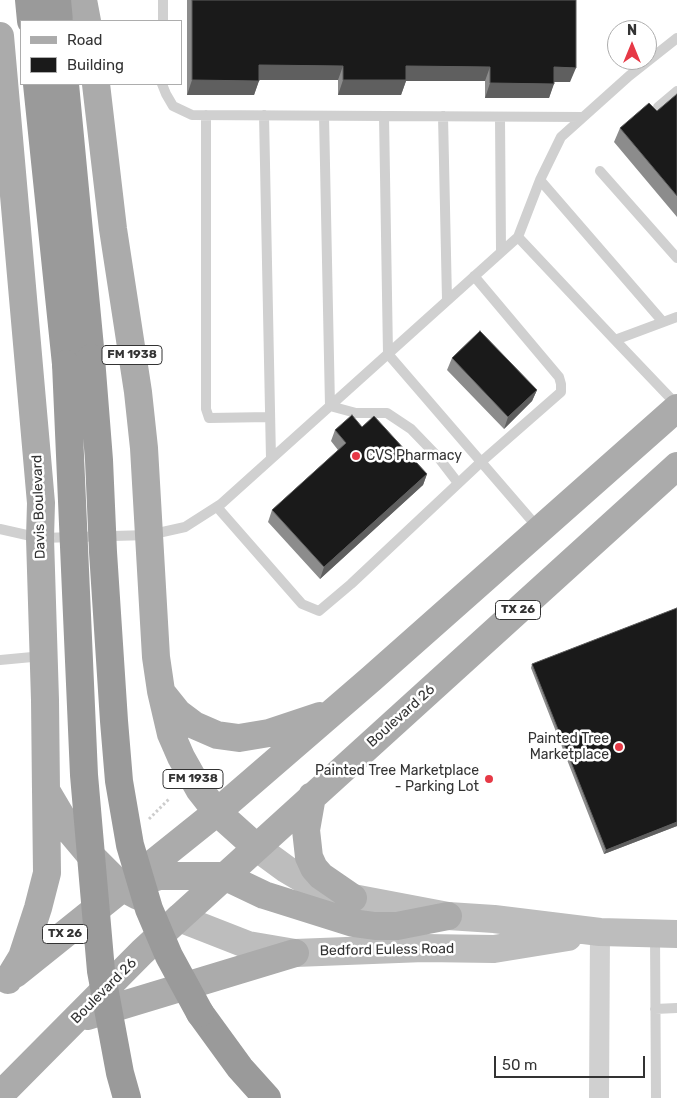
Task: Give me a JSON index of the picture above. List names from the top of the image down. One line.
{"streets":{"main road":["FM 1938","Davis Boulevard","TX 26","Boulevard 26","Bedford Euless Road"]},"crossings":[["FM 1938","TX 26"],["FM 1938","Boulevard 26"],["FM 1938","Bedford Euless Road"],["Davis Boulevard","TX 26"],["Davis Boulevard","Boulevard 26"],["Davis Boulevard","Bedford Euless Road"],["Boulevard 26","Bedford Euless Road"]],"places":["CVS Pharmacy","Painted Tree Marketplace","Painted Tree Marketplace - Parking Lot"],"legend":["Road","Building"],"scale_bar":"50 m","north":"top"}
